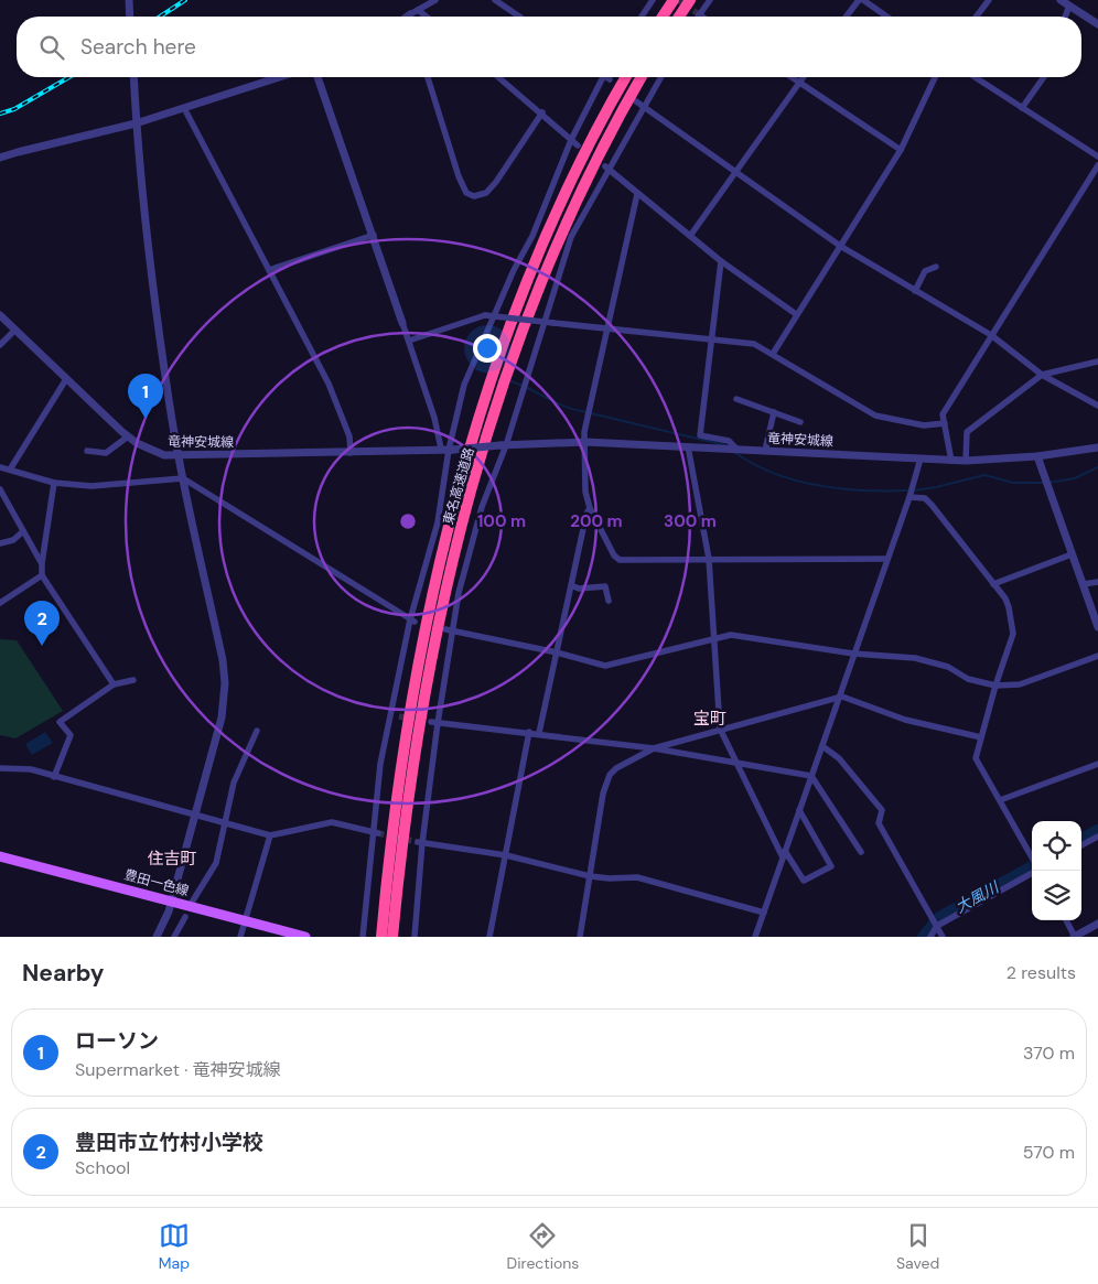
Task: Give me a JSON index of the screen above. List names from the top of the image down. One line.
{"streets":{"highway":["東名高速道路"],"main road":["豊田一色線"],"street":["竜神安城線"]},"districts":["宝町","住吉町"],"water":["大風川"],"page":{"search":"Search here","pins":["1","2"],"heading":["Nearby","2 results"],"list":[{"mark":"1","name":"ローソン","note":"Supermarket · 竜神安城線","value":"370 m"},{"mark":"2","name":"豊田市立竹村小学校","note":"School","value":"570 m"}],"nav":["Map","Directions","Saved"]},"rings":["100 m","200 m","300 m"]}
